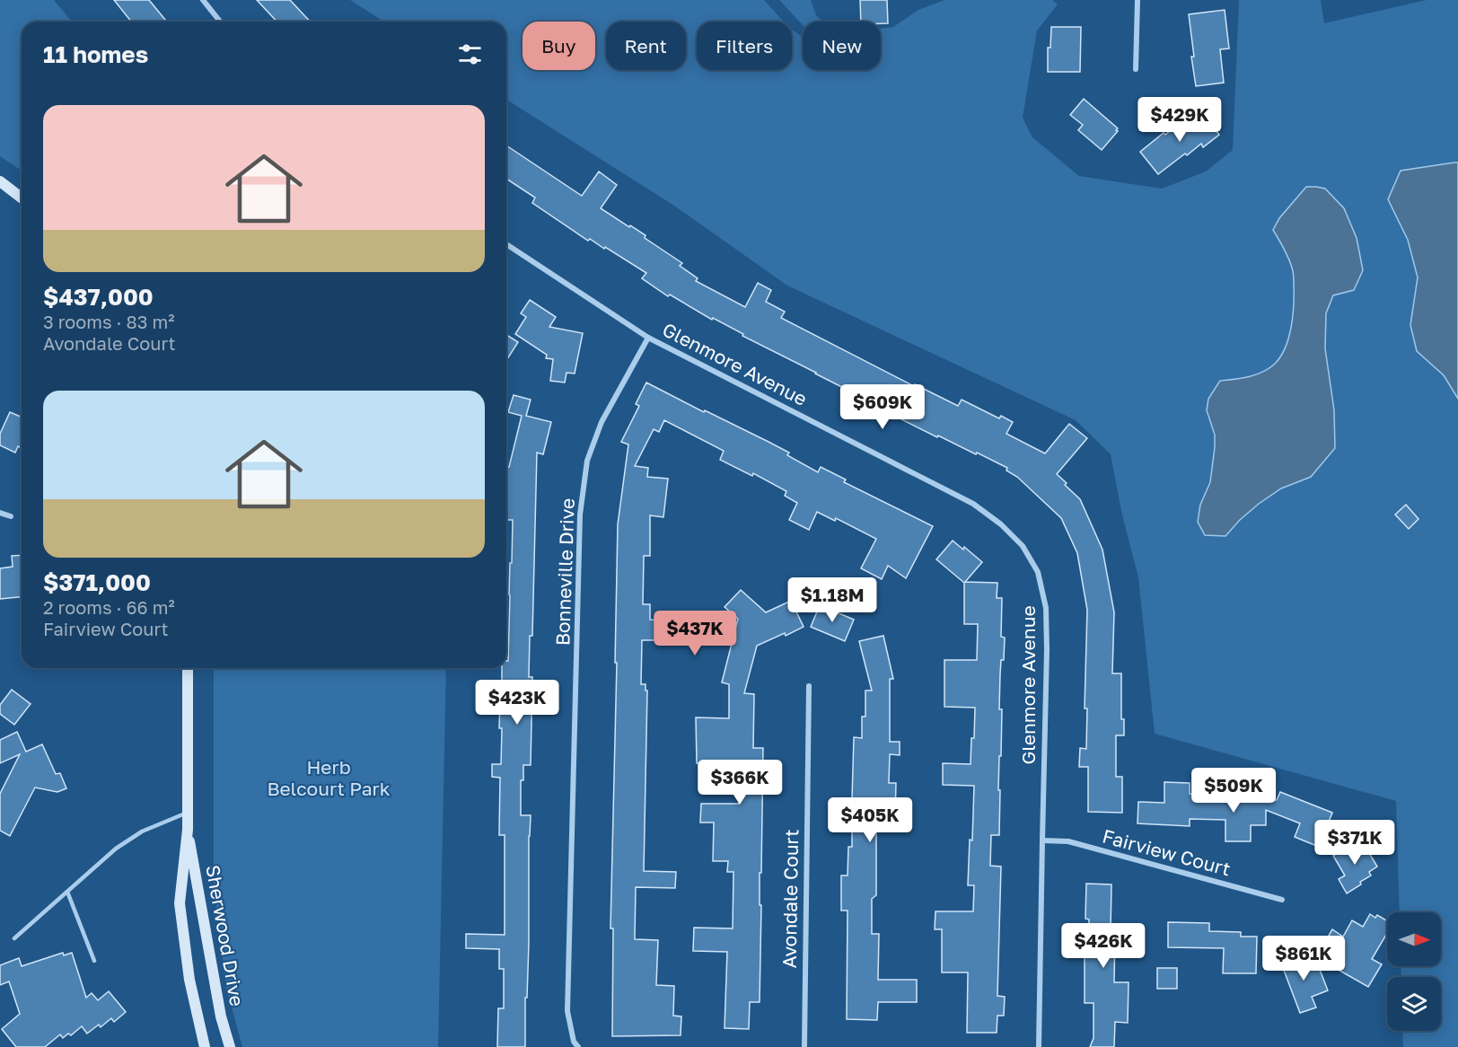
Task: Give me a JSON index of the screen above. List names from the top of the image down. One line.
{"streets":{"main road":["Sherwood Drive"],"street":["Glenmore Avenue","Bonneville Drive","Fairview Court","Avondale Court"]},"crossings":[["Glenmore Avenue","Bonneville Drive"],["Glenmore Avenue","Fairview Court"]],"parks":["Herb Belcourt Park"],"north":"right","page":{"chip":["Buy","Rent","Filters","New"],"heading":"11 homes","list":[{"name":"$437,000","note":"3 rooms · 83 m² · Avondale Court"},{"name":"$371,000","note":"2 rooms · 66 m² · Fairview Court"}],"price":["$429K","$609K","$1.18M","$437K","$423K","$366K","$509K","$405K","$371K","$426K","$861K"]}}
